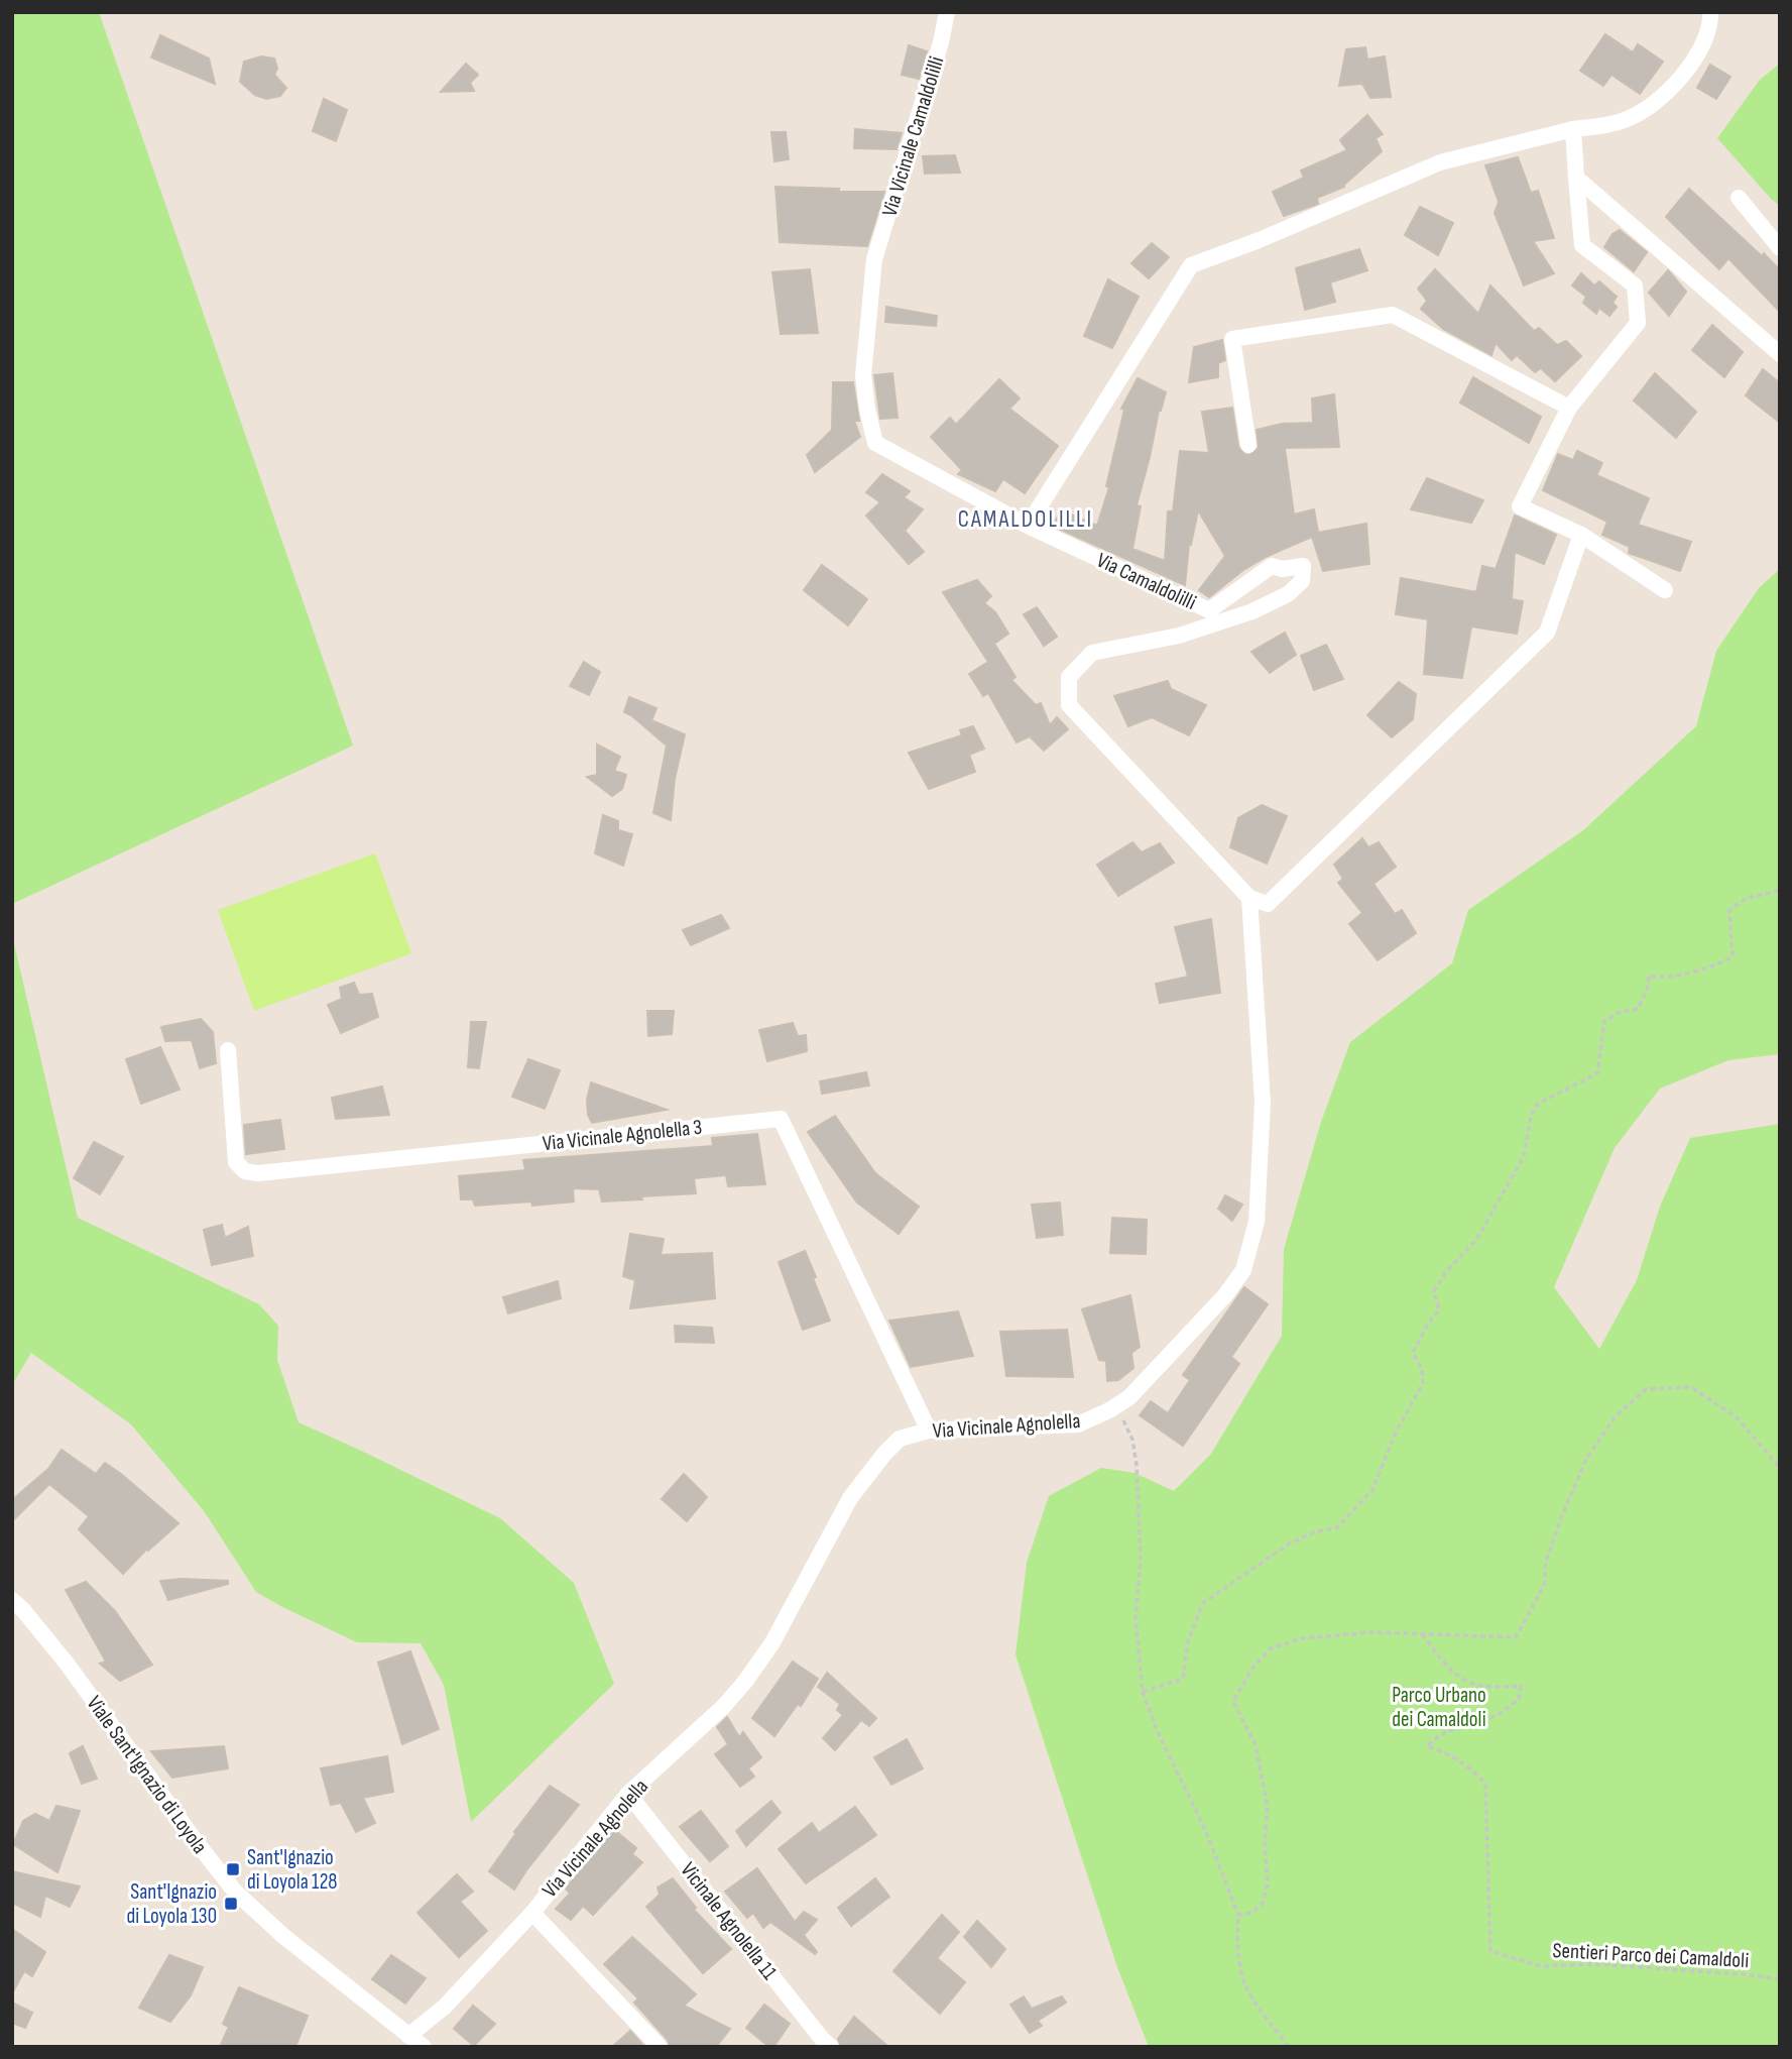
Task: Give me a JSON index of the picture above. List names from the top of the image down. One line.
{"streets":{"street":["Via Vicinale Camaldolilli","Via Camaldolilli","Via Vicinale Agnolella 3","Via Vicinale Agnolella","Viale Sant'Ignazio di Loyola","Vicinale Agnolella 11"],"path":["Sentieri Parco dei Camaldoli"]},"crossings":[["Via Vicinale Camaldolilli","Via Camaldolilli"],["Via Camaldolilli","Via Vicinale Agnolella"],["Via Vicinale Agnolella 3","Via Vicinale Agnolella"],["Via Vicinale Agnolella","Viale Sant'Ignazio di Loyola"],["Via Vicinale Agnolella","Vicinale Agnolella 11"]],"districts":["CAMALDOLILLI"],"parks":["Parco Urbano dei Camaldoli"],"places":{"transit":["Sant'Ignazio di Loyola 128","Sant'Ignazio di Loyola 130"]}}
